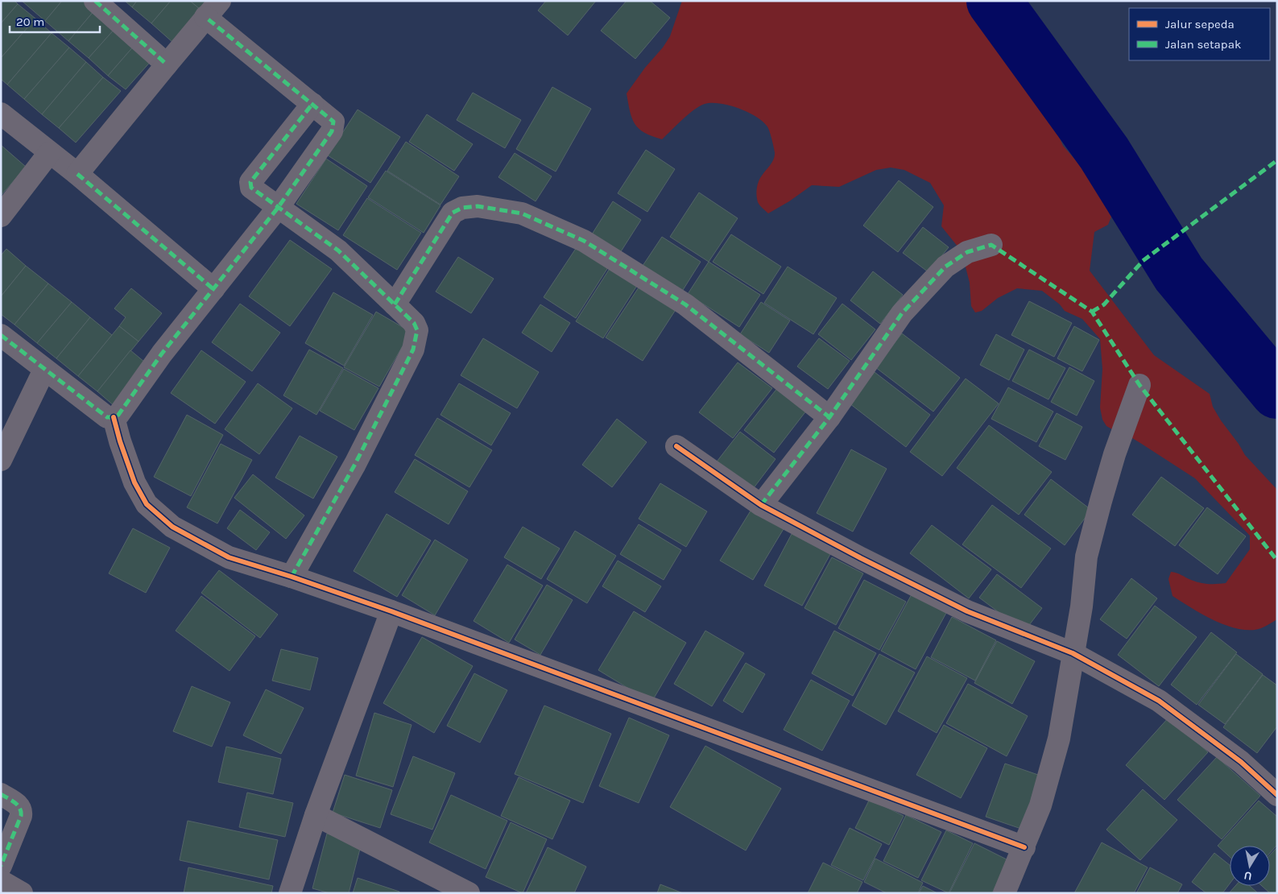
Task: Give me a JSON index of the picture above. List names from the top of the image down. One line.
{"legend":["Jalur sepeda","Jalan setapak"],"scale_bar":"20 m","north":"bottom"}
